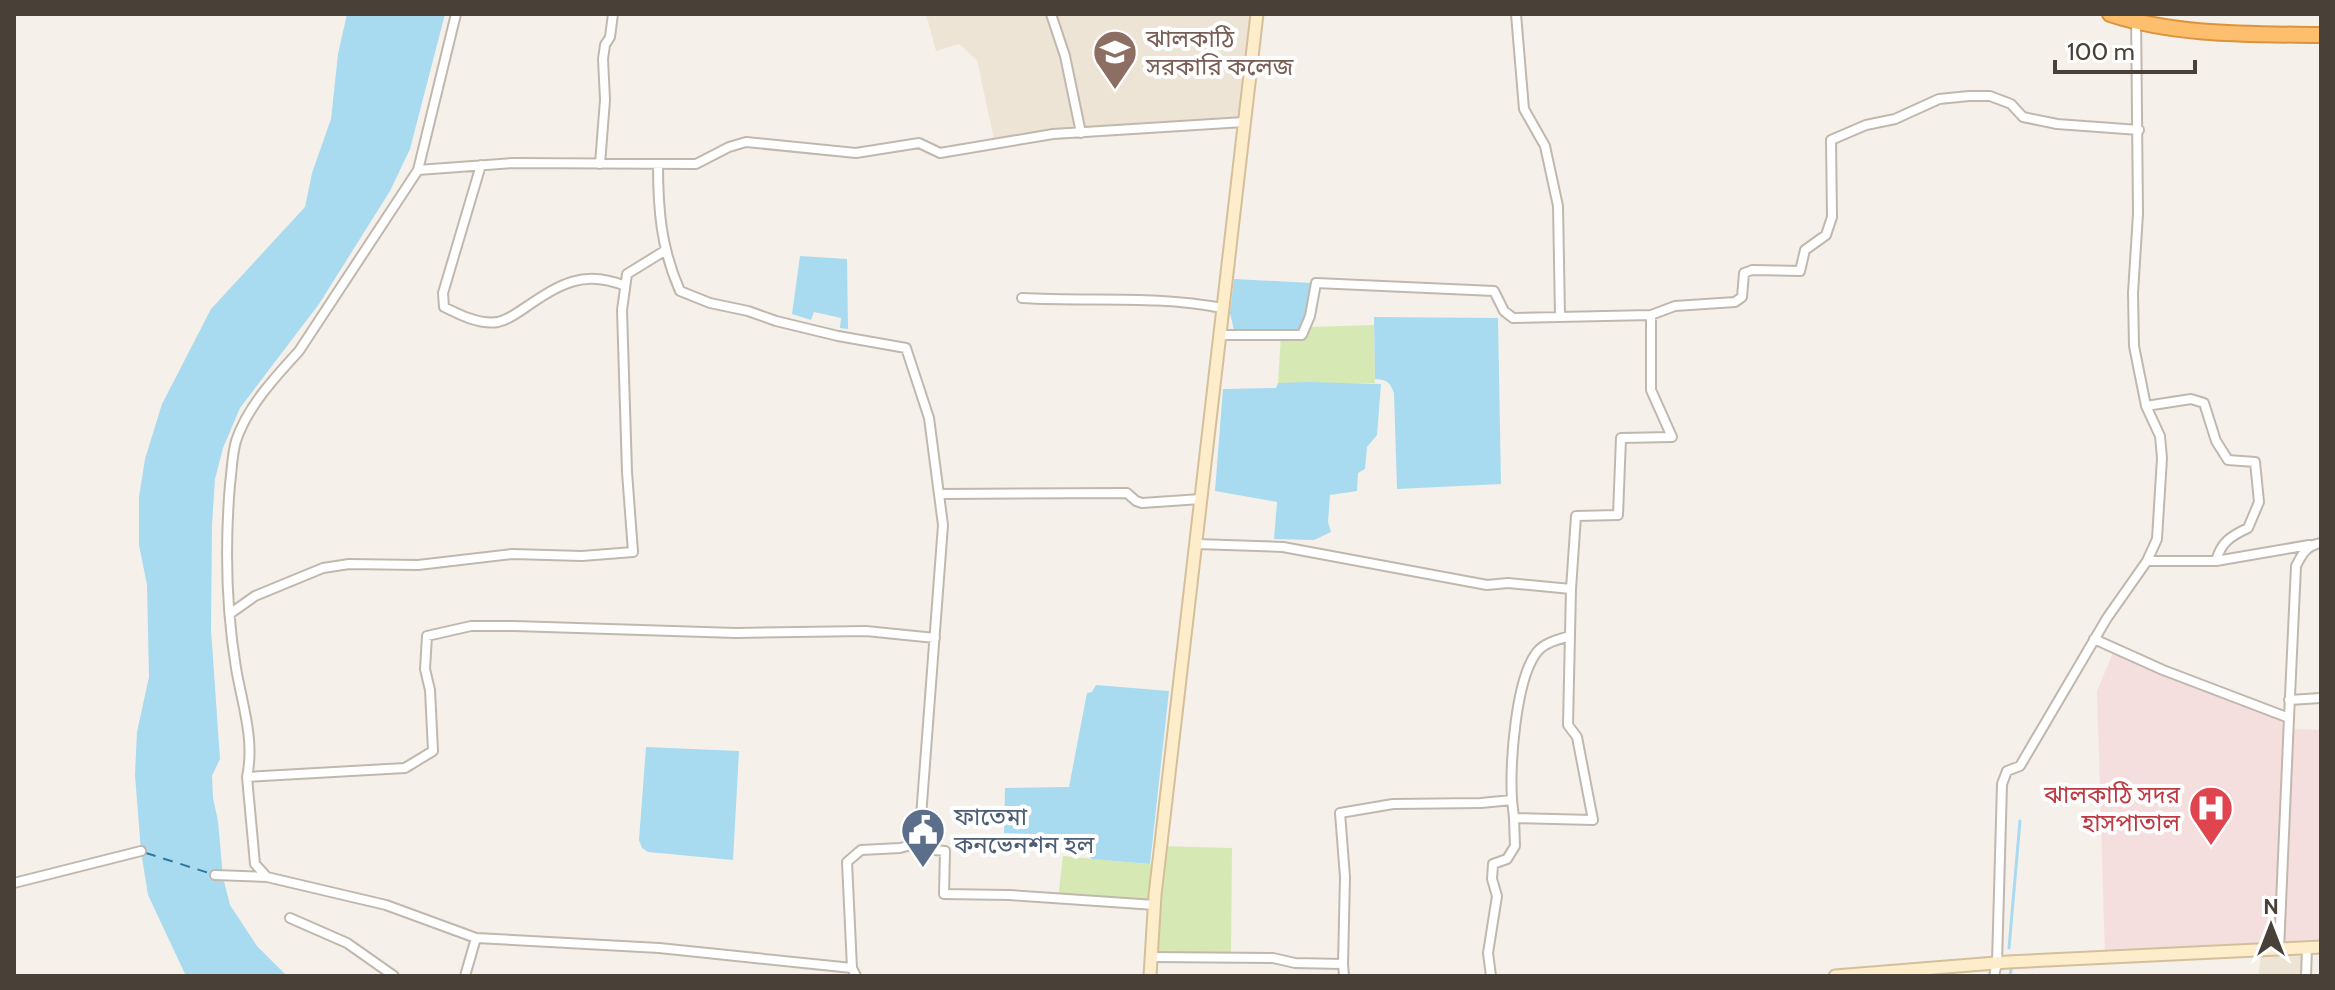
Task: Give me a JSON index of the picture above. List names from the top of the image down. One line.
{"places":{"school or university":["ঝালকাঠি সরকারি কলেজ"],"hospital":["ঝালকাঠি সদর হাসপাতাল"],"public building":["ফাতেমা কনভেনশন হল"]},"scale_bar":"100 m","north":"top"}
